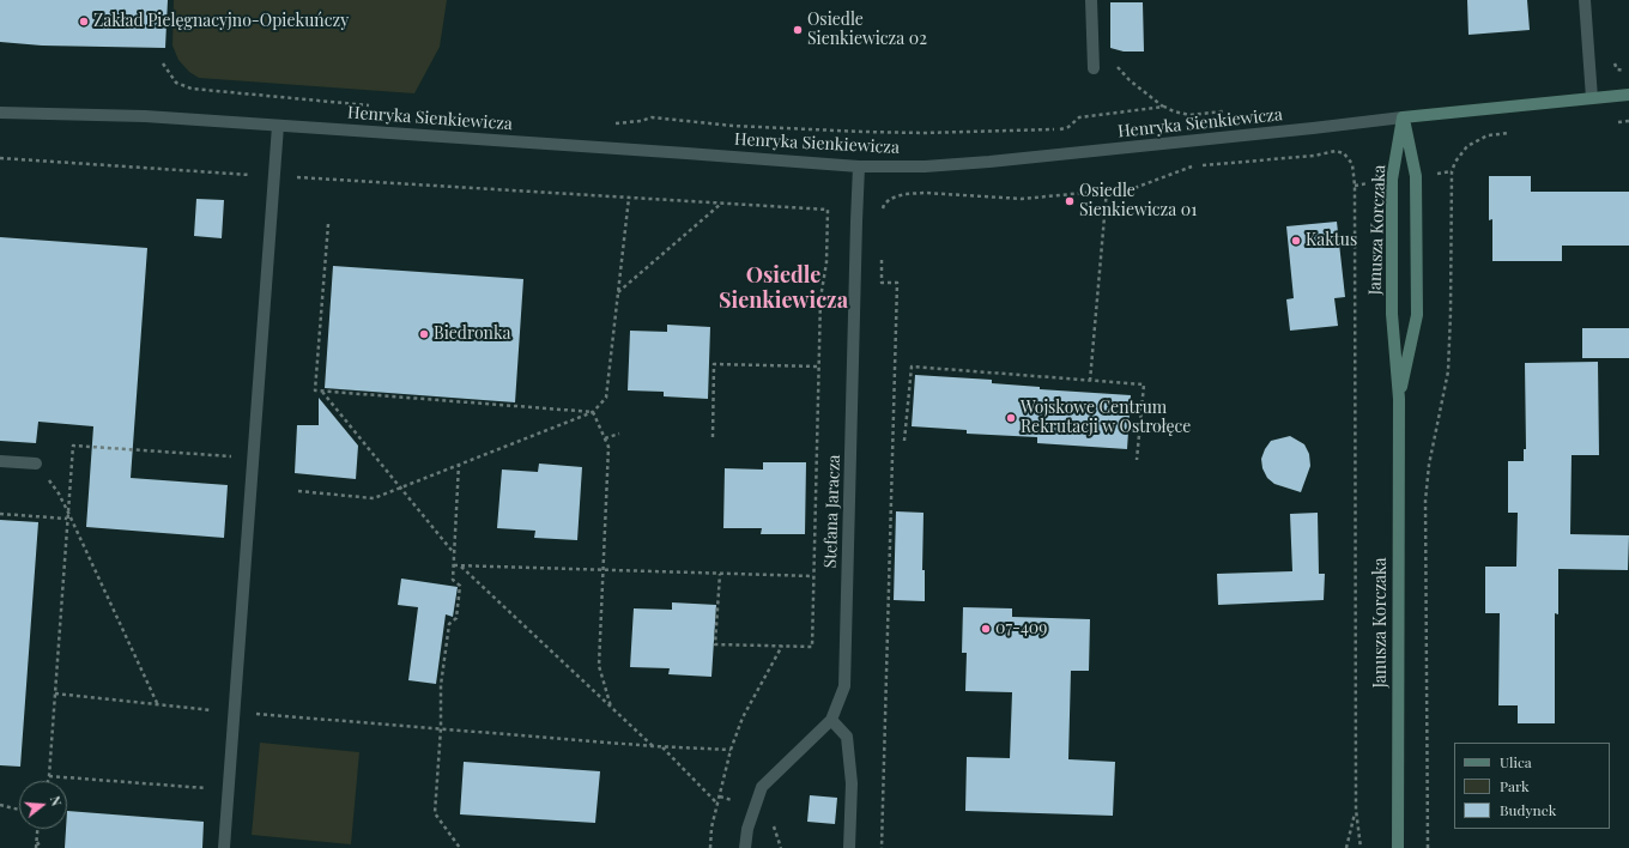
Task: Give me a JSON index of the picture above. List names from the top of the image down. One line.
{"streets":{"street":["Henryka Sienkiewicza","Janusza Korczaka","Stefana Jaracza"]},"crossings":[["Henryka Sienkiewicza","Janusza Korczaka"],["Henryka Sienkiewicza","Stefana Jaracza"]],"districts":["Osiedle Sienkiewicza"],"places":["Zakład Pielęgnacyjno-Opiekuńczy","Osiedle Sienkiewicza 02","Osiedle Sienkiewicza 01","Kaktus","Biedronka","Wojskowe Centrum Rekrutacji w Ostrołęce","07-409"],"legend":["Ulica","Park","Budynek"],"north":"right"}
